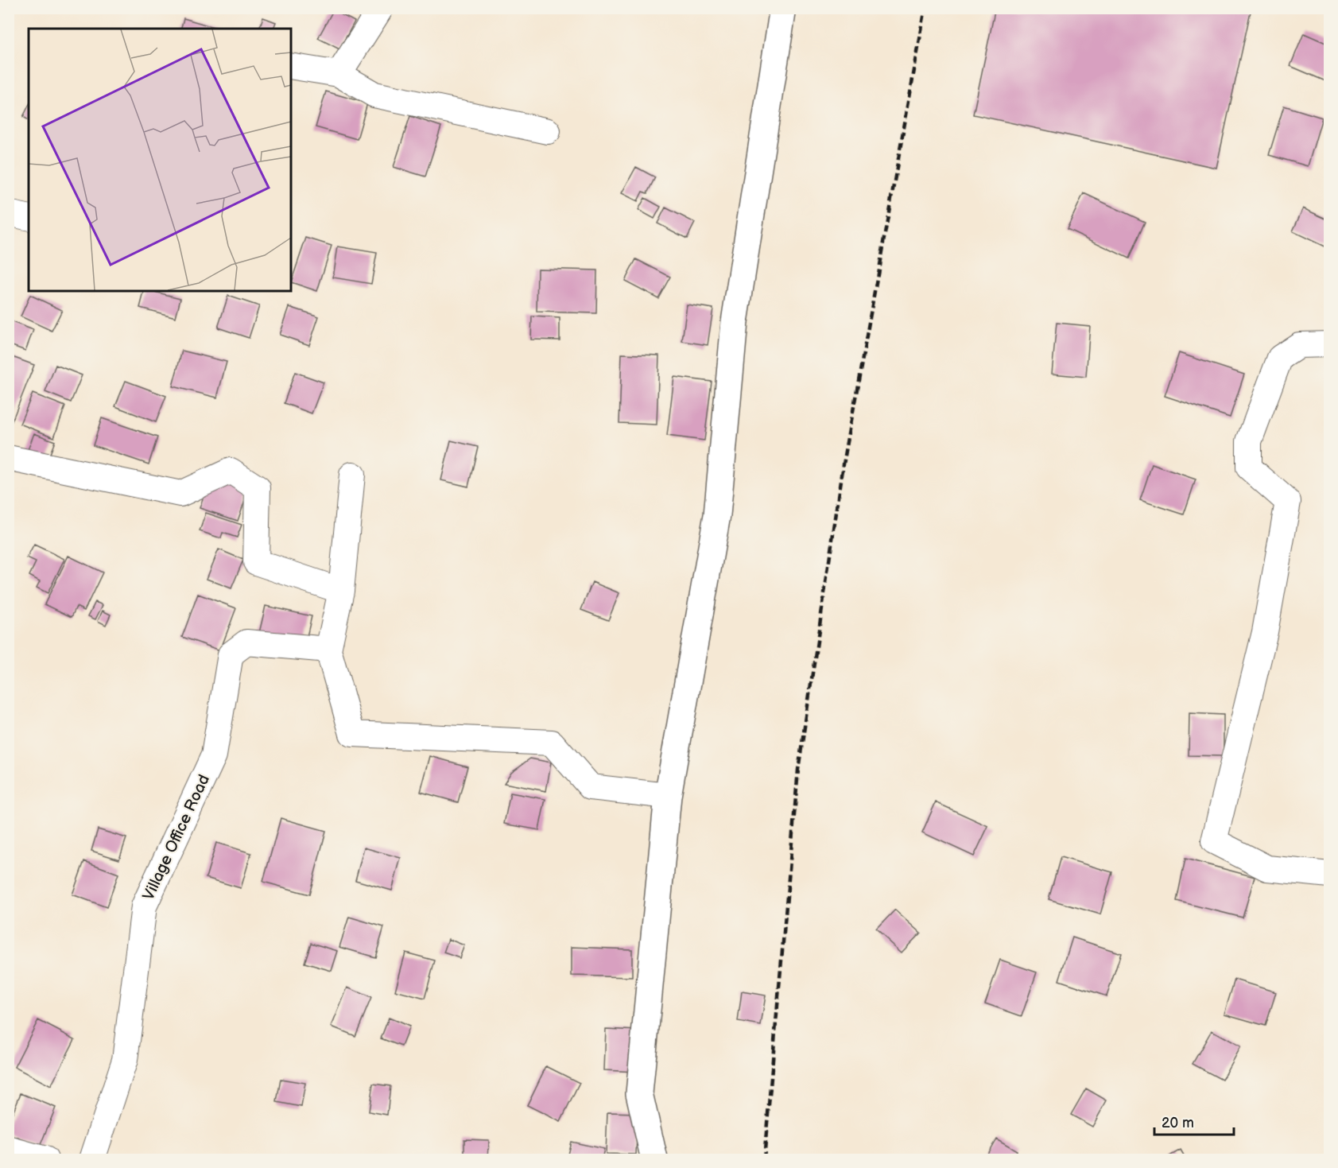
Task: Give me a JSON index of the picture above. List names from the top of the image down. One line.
{"streets":{"street":["Village Office Road"]},"scale_bar":"20 m"}
